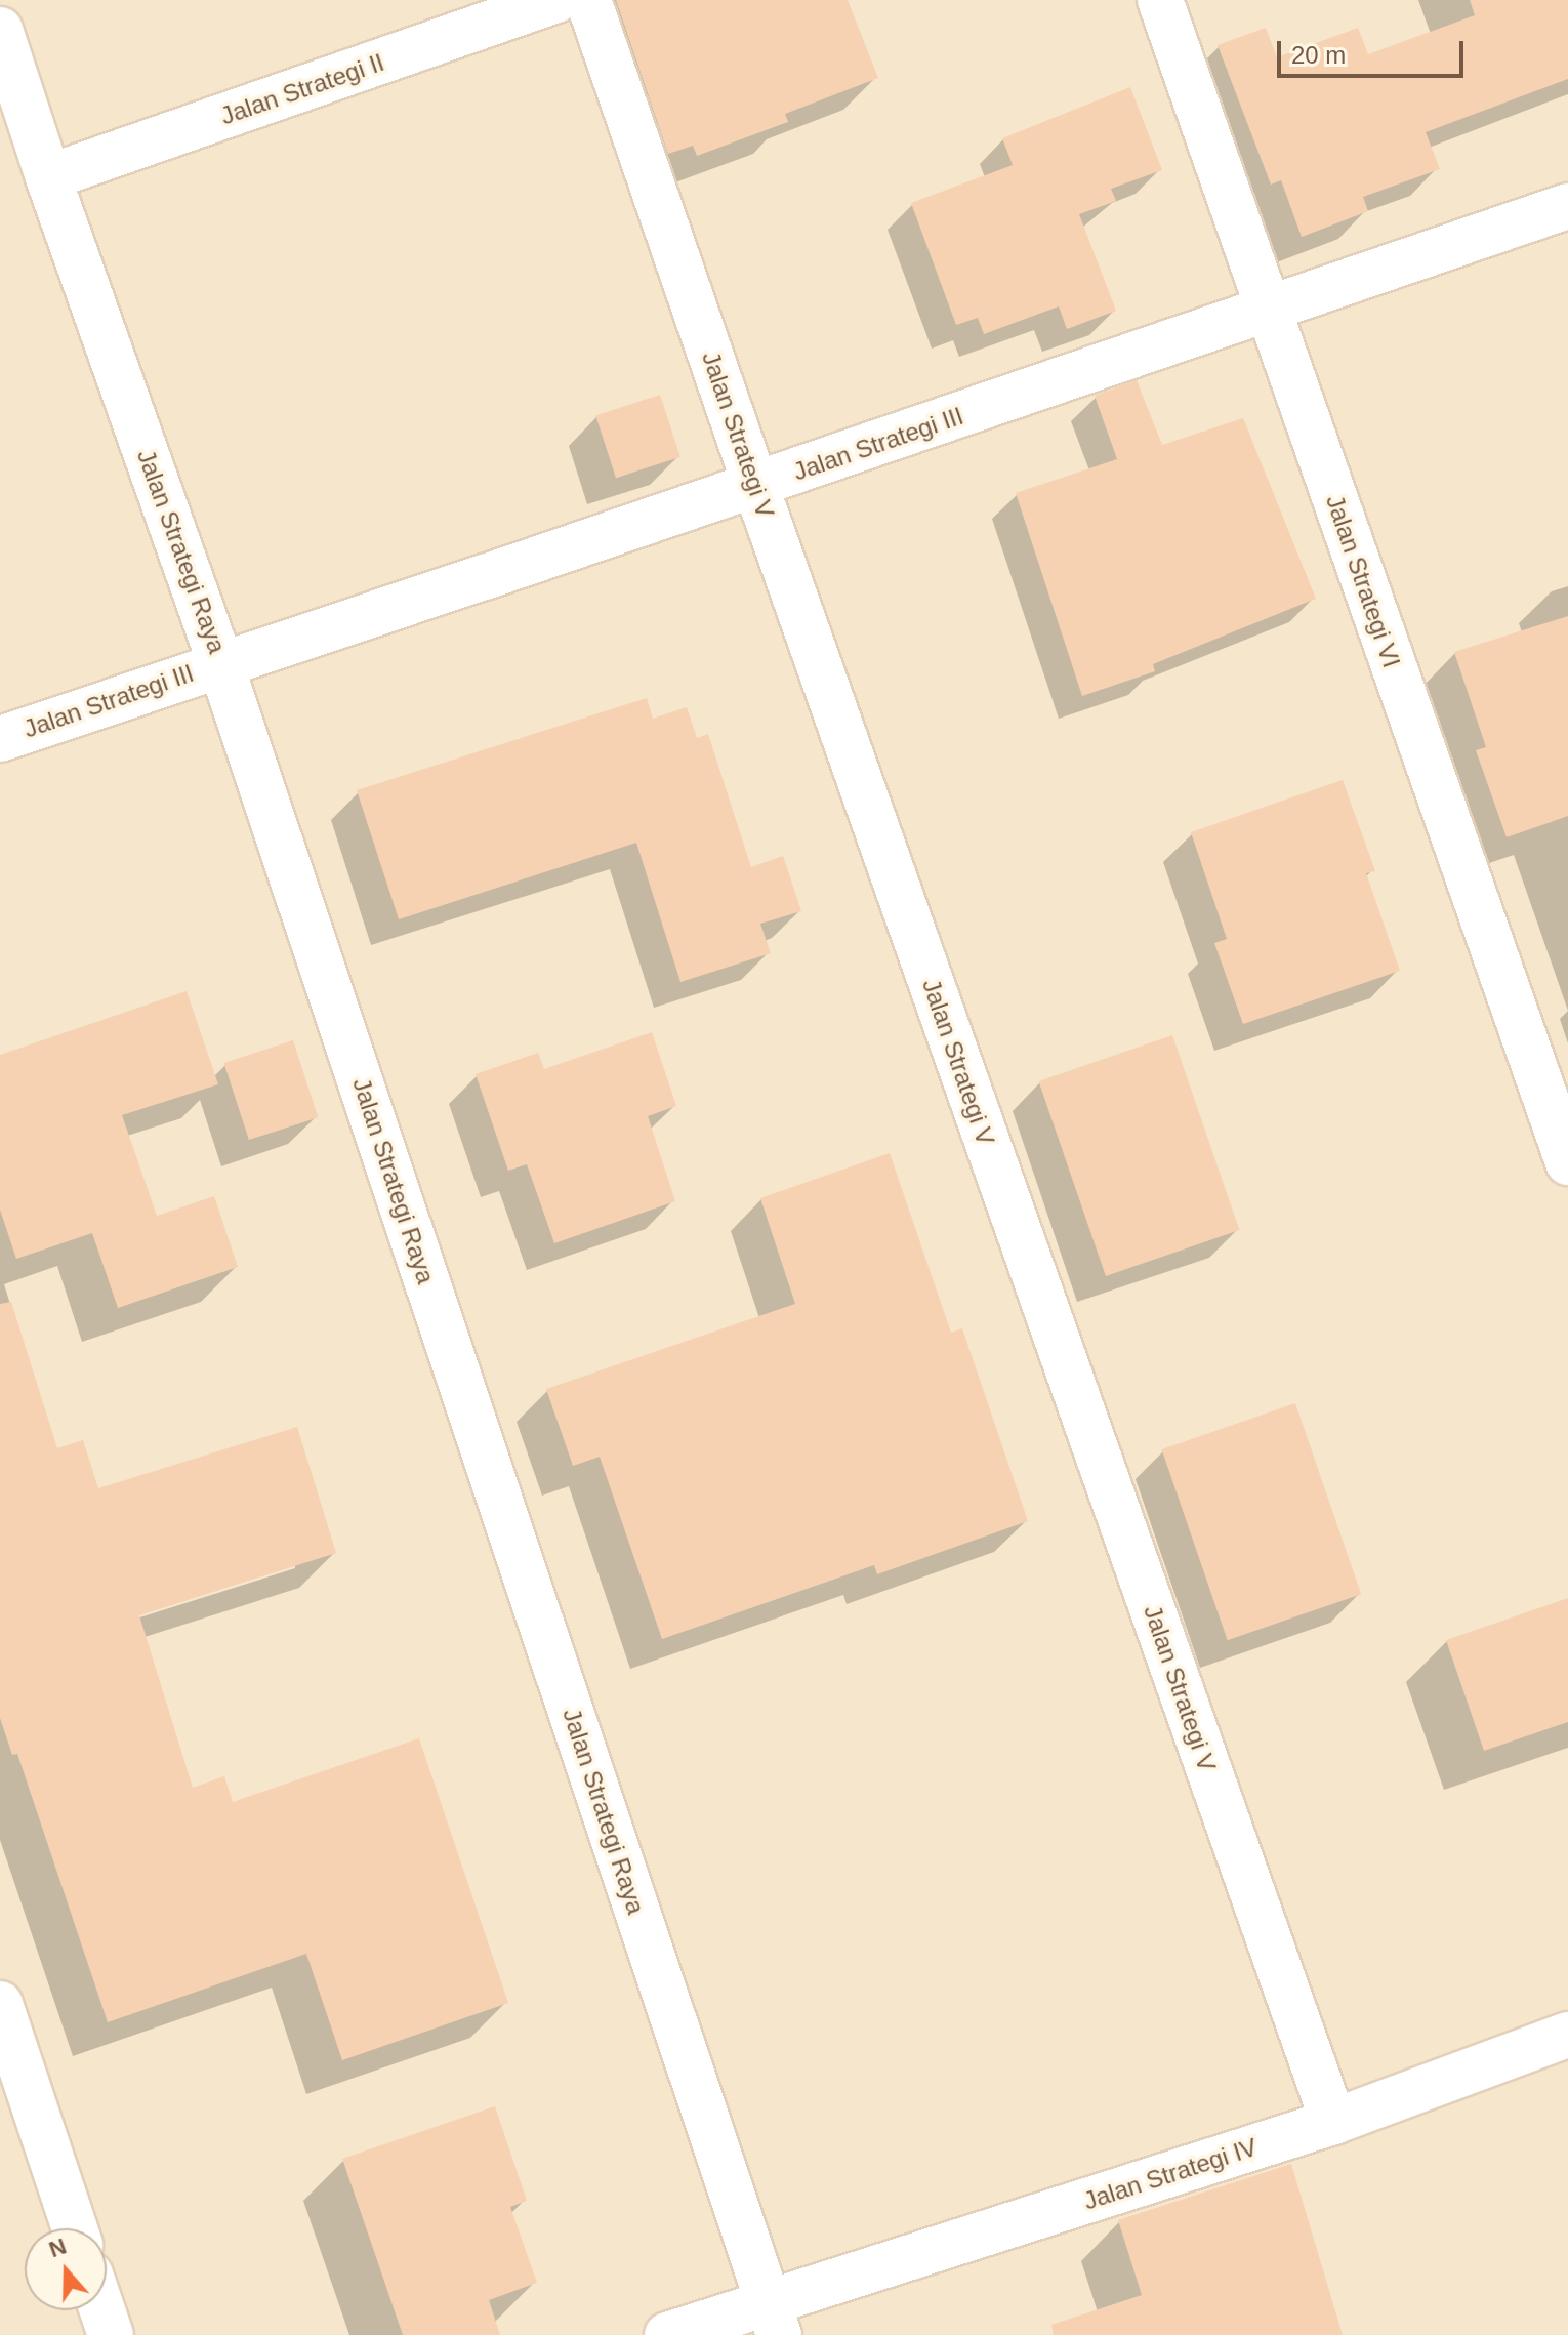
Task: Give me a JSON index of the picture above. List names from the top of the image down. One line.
{"streets":{"street":["Jalan Strategi II","Jalan Strategi V","Jalan Strategi III","Jalan Strategi Raya","Jalan Strategi VI","Jalan Strategi IV"]},"crossings":[["Jalan Strategi II","Jalan Strategi Raya"],["Jalan Strategi V","Jalan Strategi III"],["Jalan Strategi V","Jalan Strategi IV"],["Jalan Strategi III","Jalan Strategi Raya"],["Jalan Strategi III","Jalan Strategi VI"],["Jalan Strategi Raya","Jalan Strategi IV"]],"scale_bar":"20 m","north":"top"}
